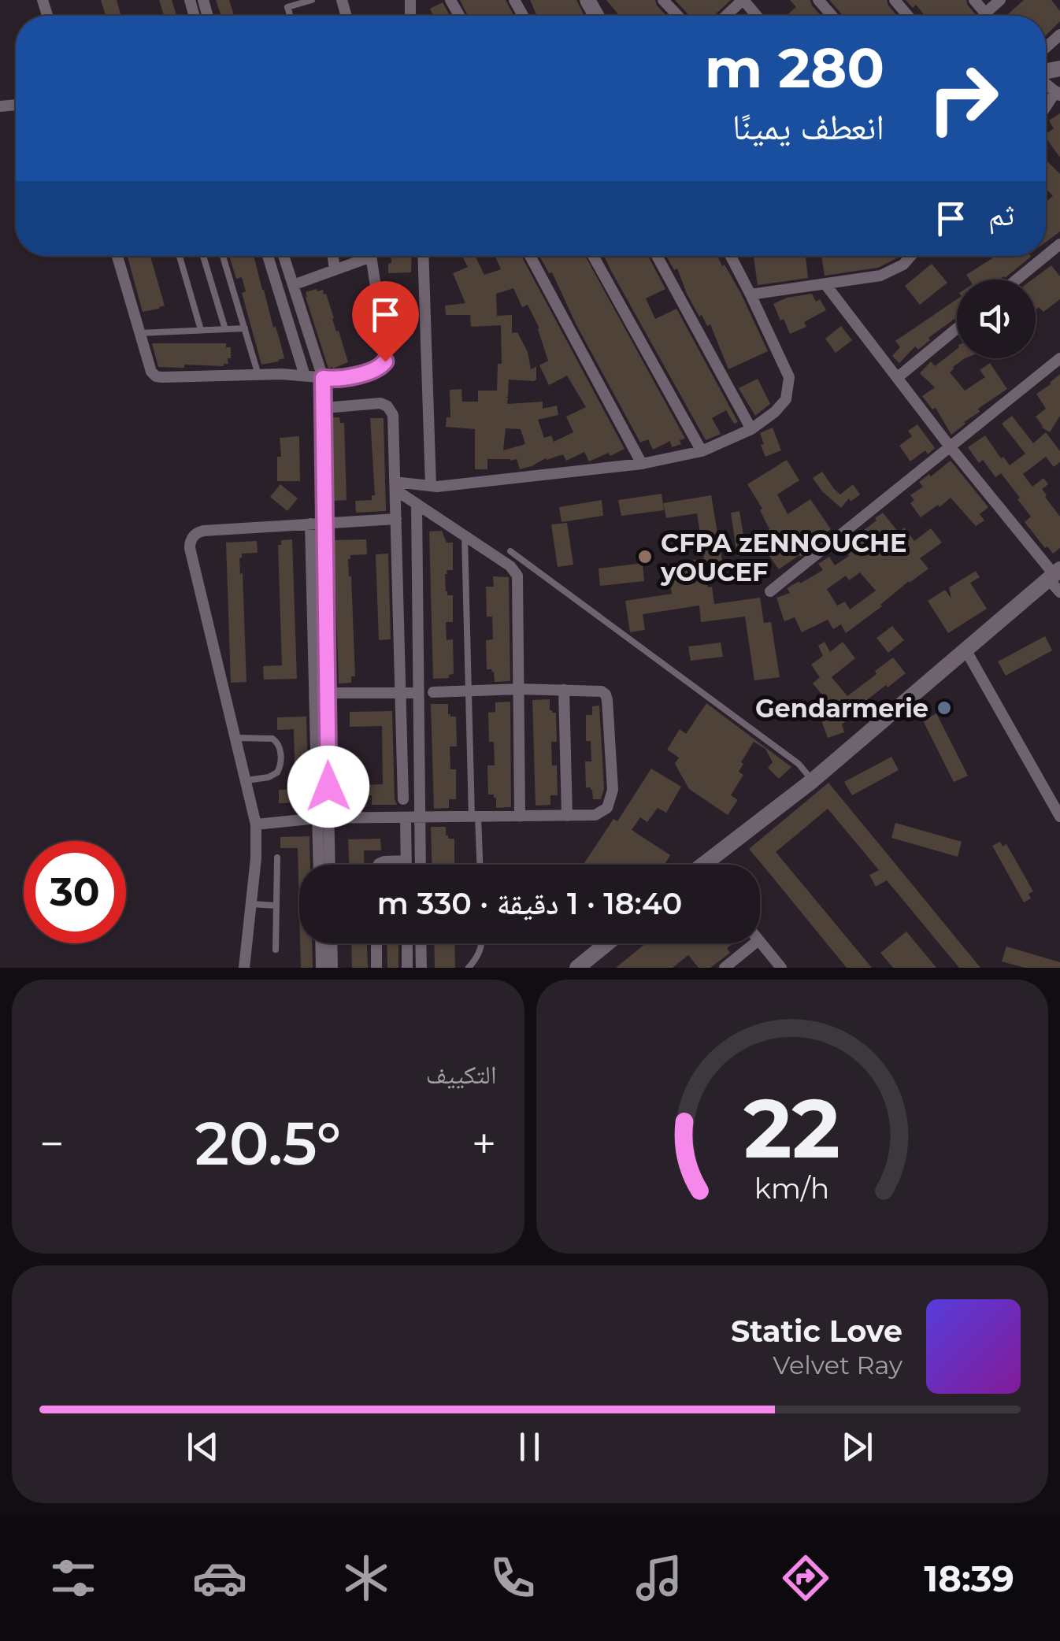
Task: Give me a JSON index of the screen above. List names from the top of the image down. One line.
{"places":["CFPA zENNOUCHE yOUCEF","Gendarmerie"],"page":{"turn":["280 m","انعطف يمينًا"],"then":"ثم","limit":"30","trip":"18:40 · 1 دقيقة · 330 m","tile":"التكييف","heat":["−","20.5°","+"],"song":["Static Love","Velvet Ray"],"tabs":"18:39","gauge":["22","km/h"]}}
